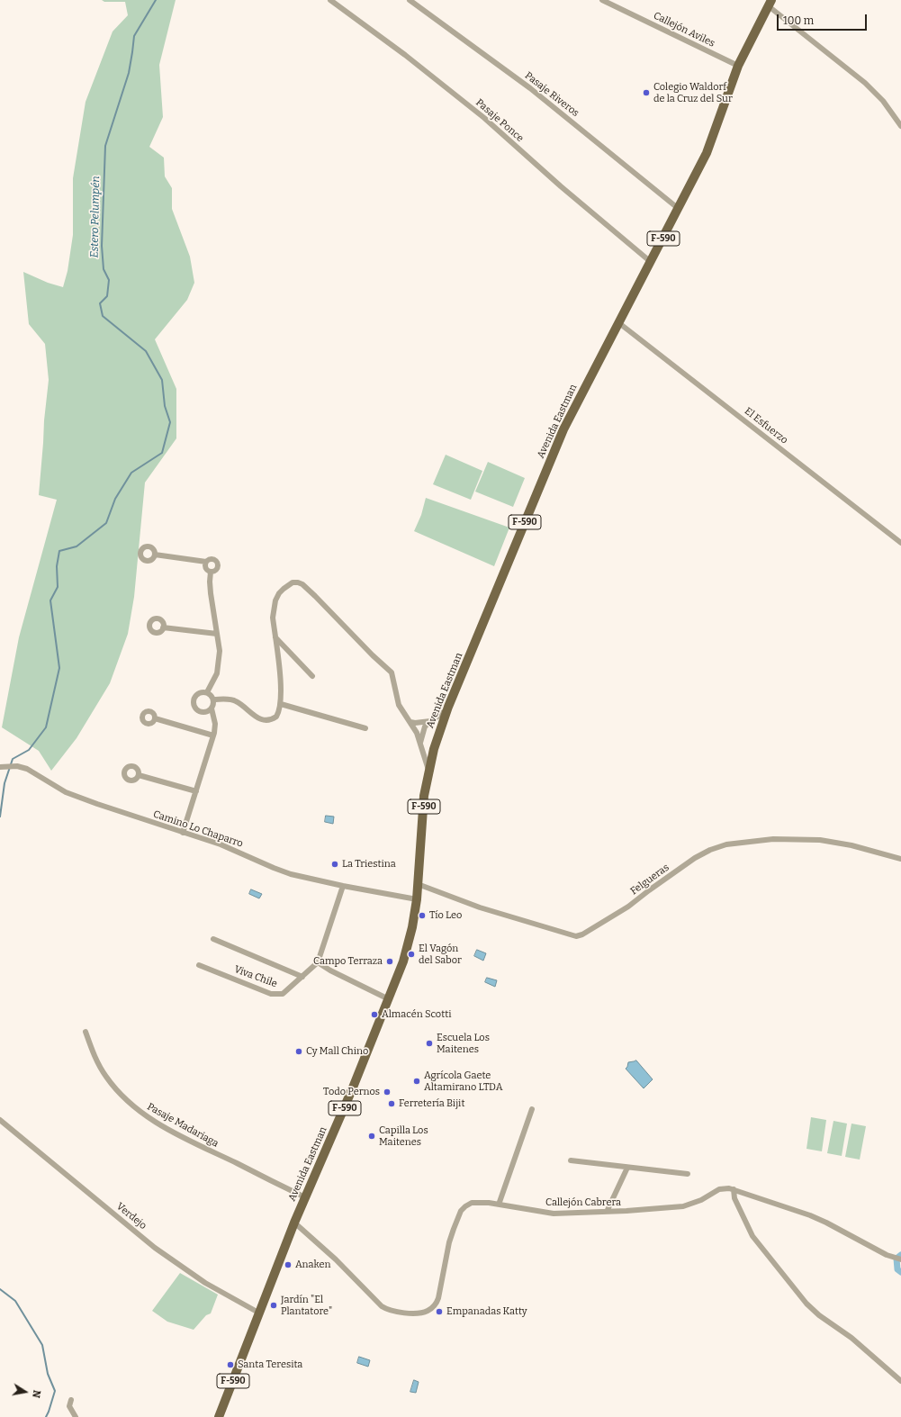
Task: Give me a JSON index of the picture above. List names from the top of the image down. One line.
{"streets":{"main road":["F-590","Avenida Eastman"],"street":["Callejón Aviles","Pasaje Riveros","Pasaje Ponce","El Esfuerzo","Camino Lo Chaparro","Felgueras","Viva Chile","Pasaje Madariaga","Callejón Cabrera","Verdejo"]},"crossings":[["Callejón Aviles","Avenida Eastman"],["Pasaje Riveros","Avenida Eastman"],["Pasaje Ponce","Avenida Eastman"],["Avenida Eastman","El Esfuerzo"],["Avenida Eastman","Camino Lo Chaparro"],["Avenida Eastman","Felgueras"],["Avenida Eastman","Pasaje Madariaga"],["Avenida Eastman","Callejón Cabrera"],["Avenida Eastman","Verdejo"],["Camino Lo Chaparro","Viva Chile"]],"water":["Estero Pelumpén"],"places":["Colegio Waldorf de la Cruz del Sur","La Triestina","Tío Leo","El Vagón del Sabor","Campo Terraza","Almacén Scotti","Escuela Los Maitenes","Cy Mall Chino","Agrícola Gaete Altamirano LTDA","Todo Pernos","Ferretería Bijit","Capilla Los Maitenes","Anaken","Jardín \"El Plantatore\"","Empanadas Katty","Santa Teresita"],"scale_bar":"100 m","north":"right"}
